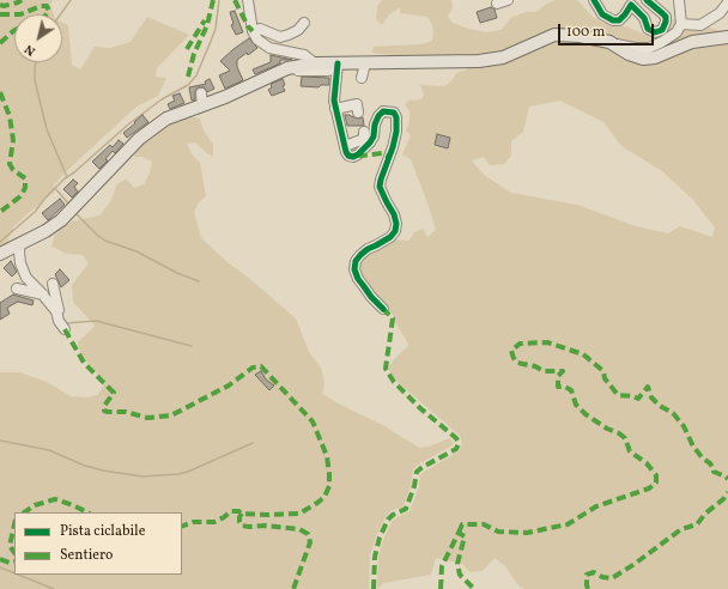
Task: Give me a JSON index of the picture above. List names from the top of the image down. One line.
{"legend":["Pista ciclabile","Sentiero"],"scale_bar":"100 m","north":"bottom left"}
